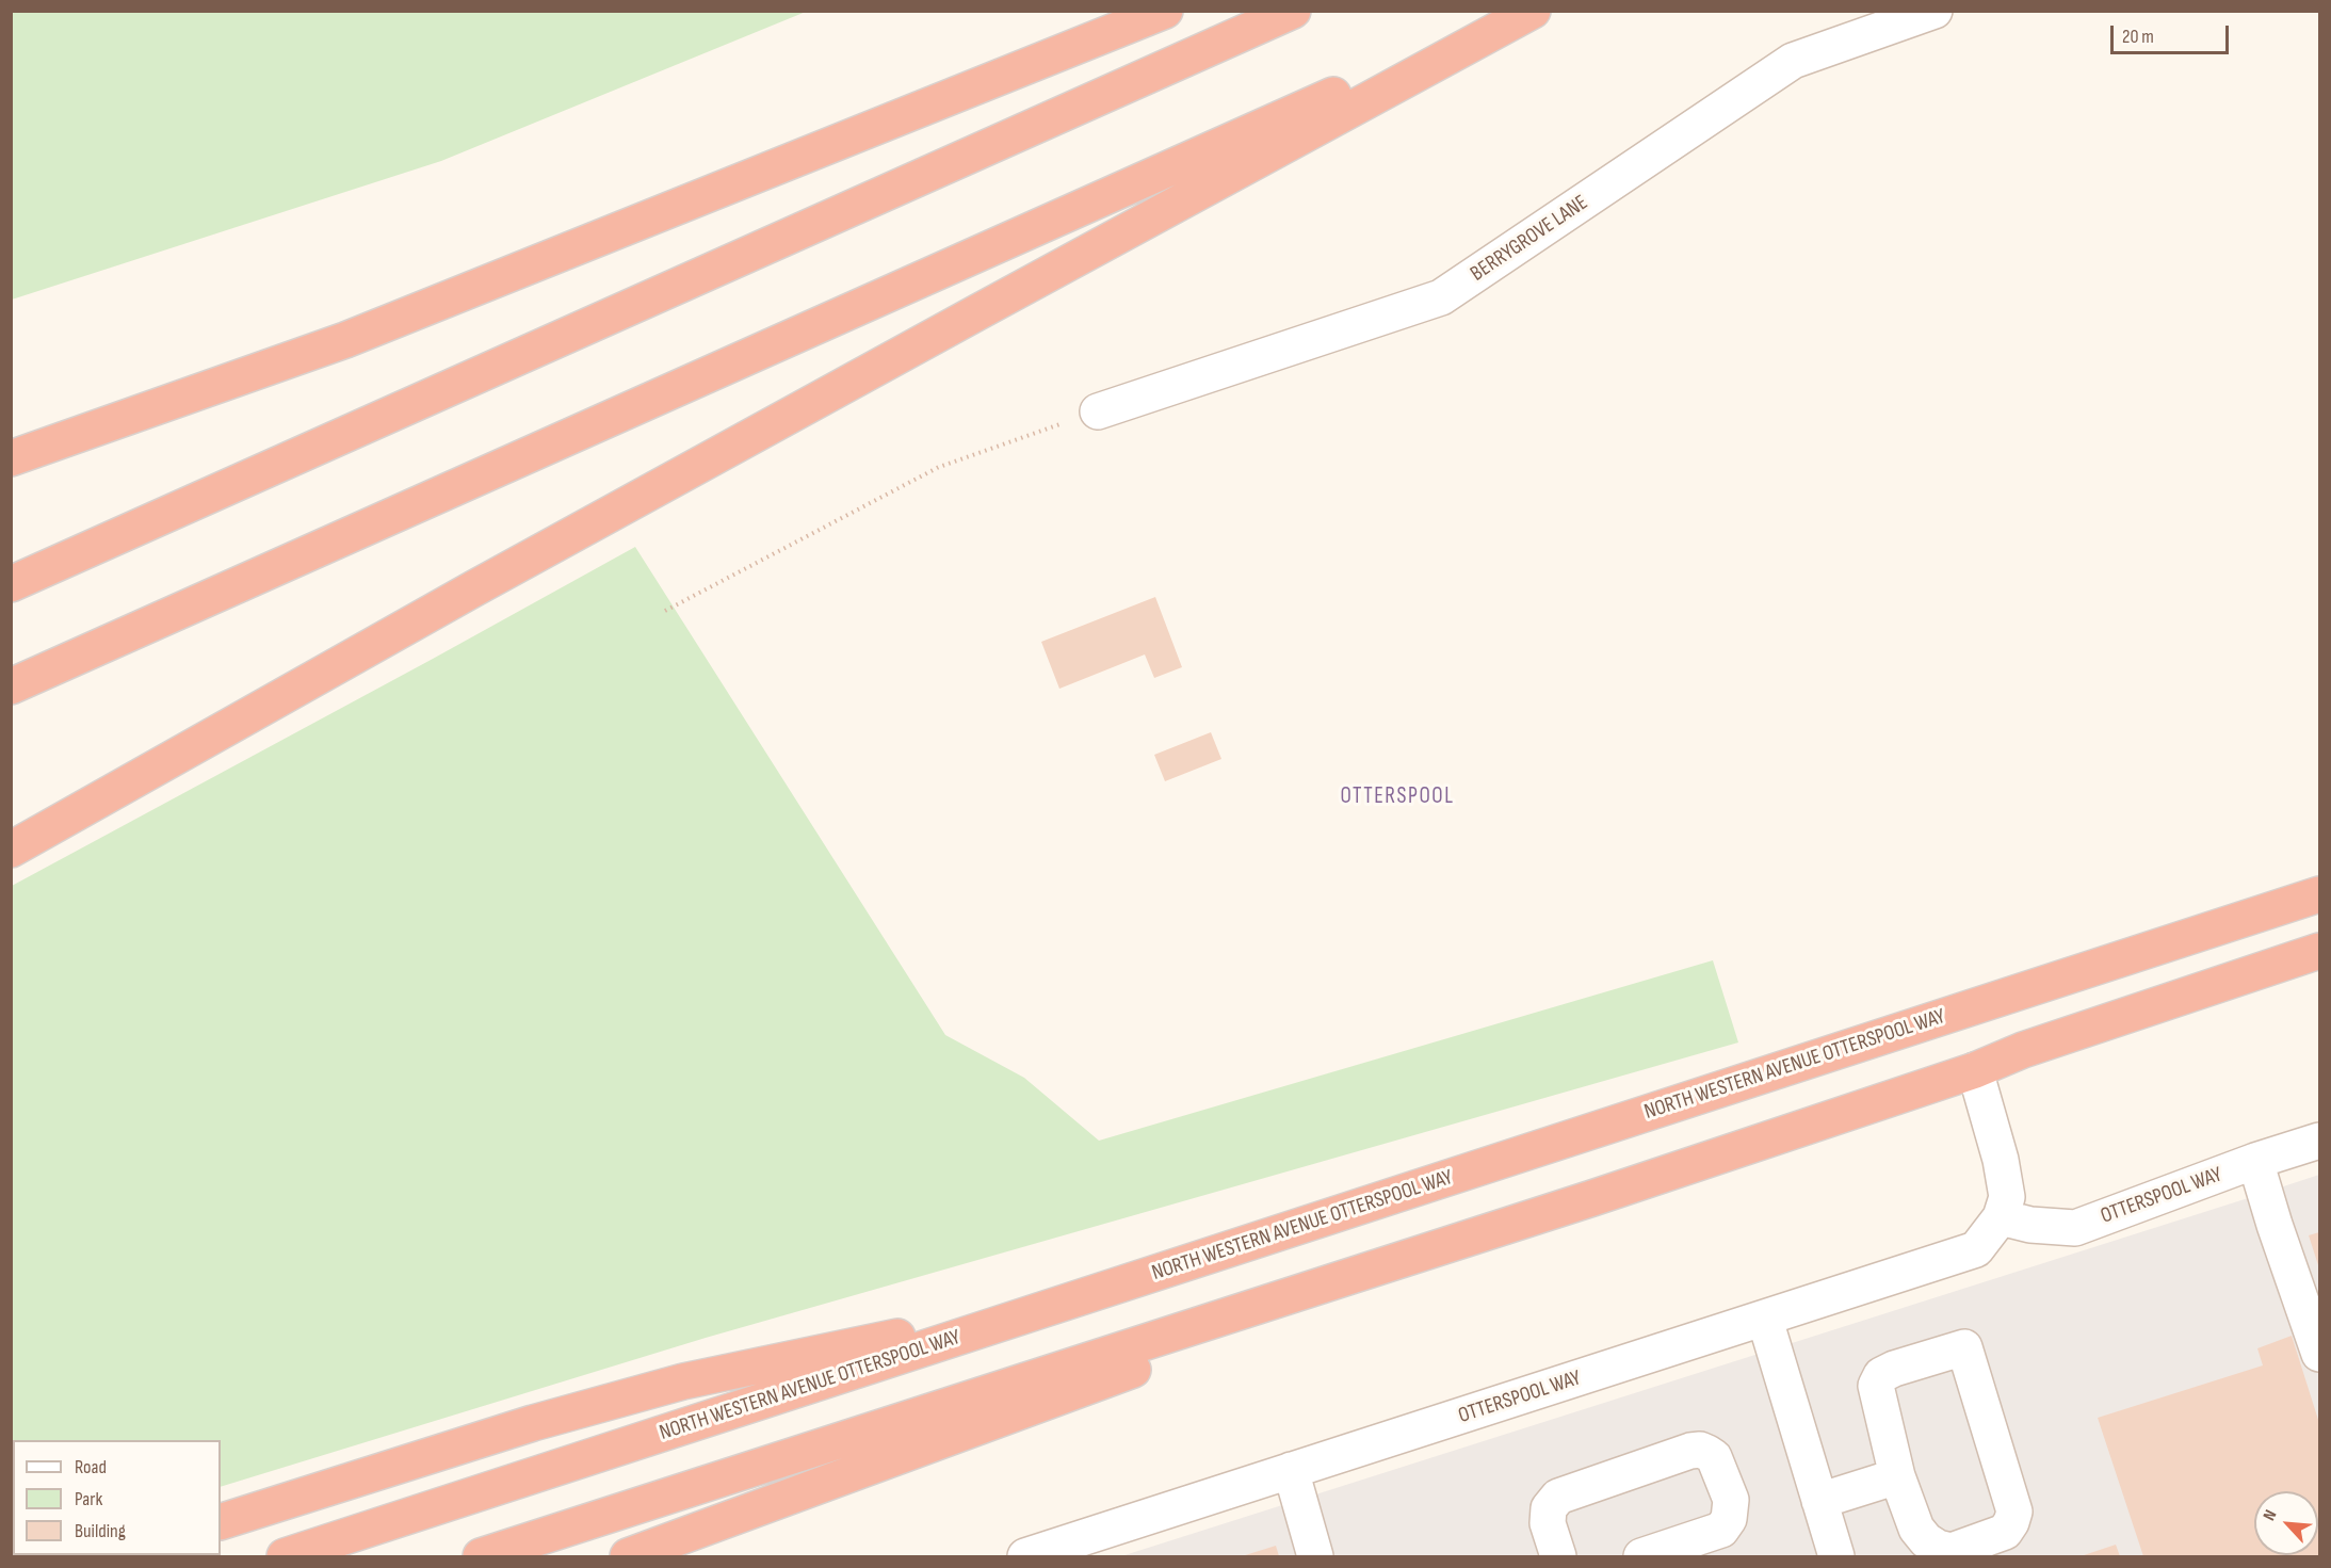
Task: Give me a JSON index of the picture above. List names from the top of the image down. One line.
{"streets":{"highway":["NORTH WESTERN AVENUE OTTERSPOOL WAY"],"street":["BERRYGROVE LANE","OTTERSPOOL WAY"]},"districts":["OTTERSPOOL"],"legend":["Road","Park","Building"],"scale_bar":"20 m","north":"top left"}
